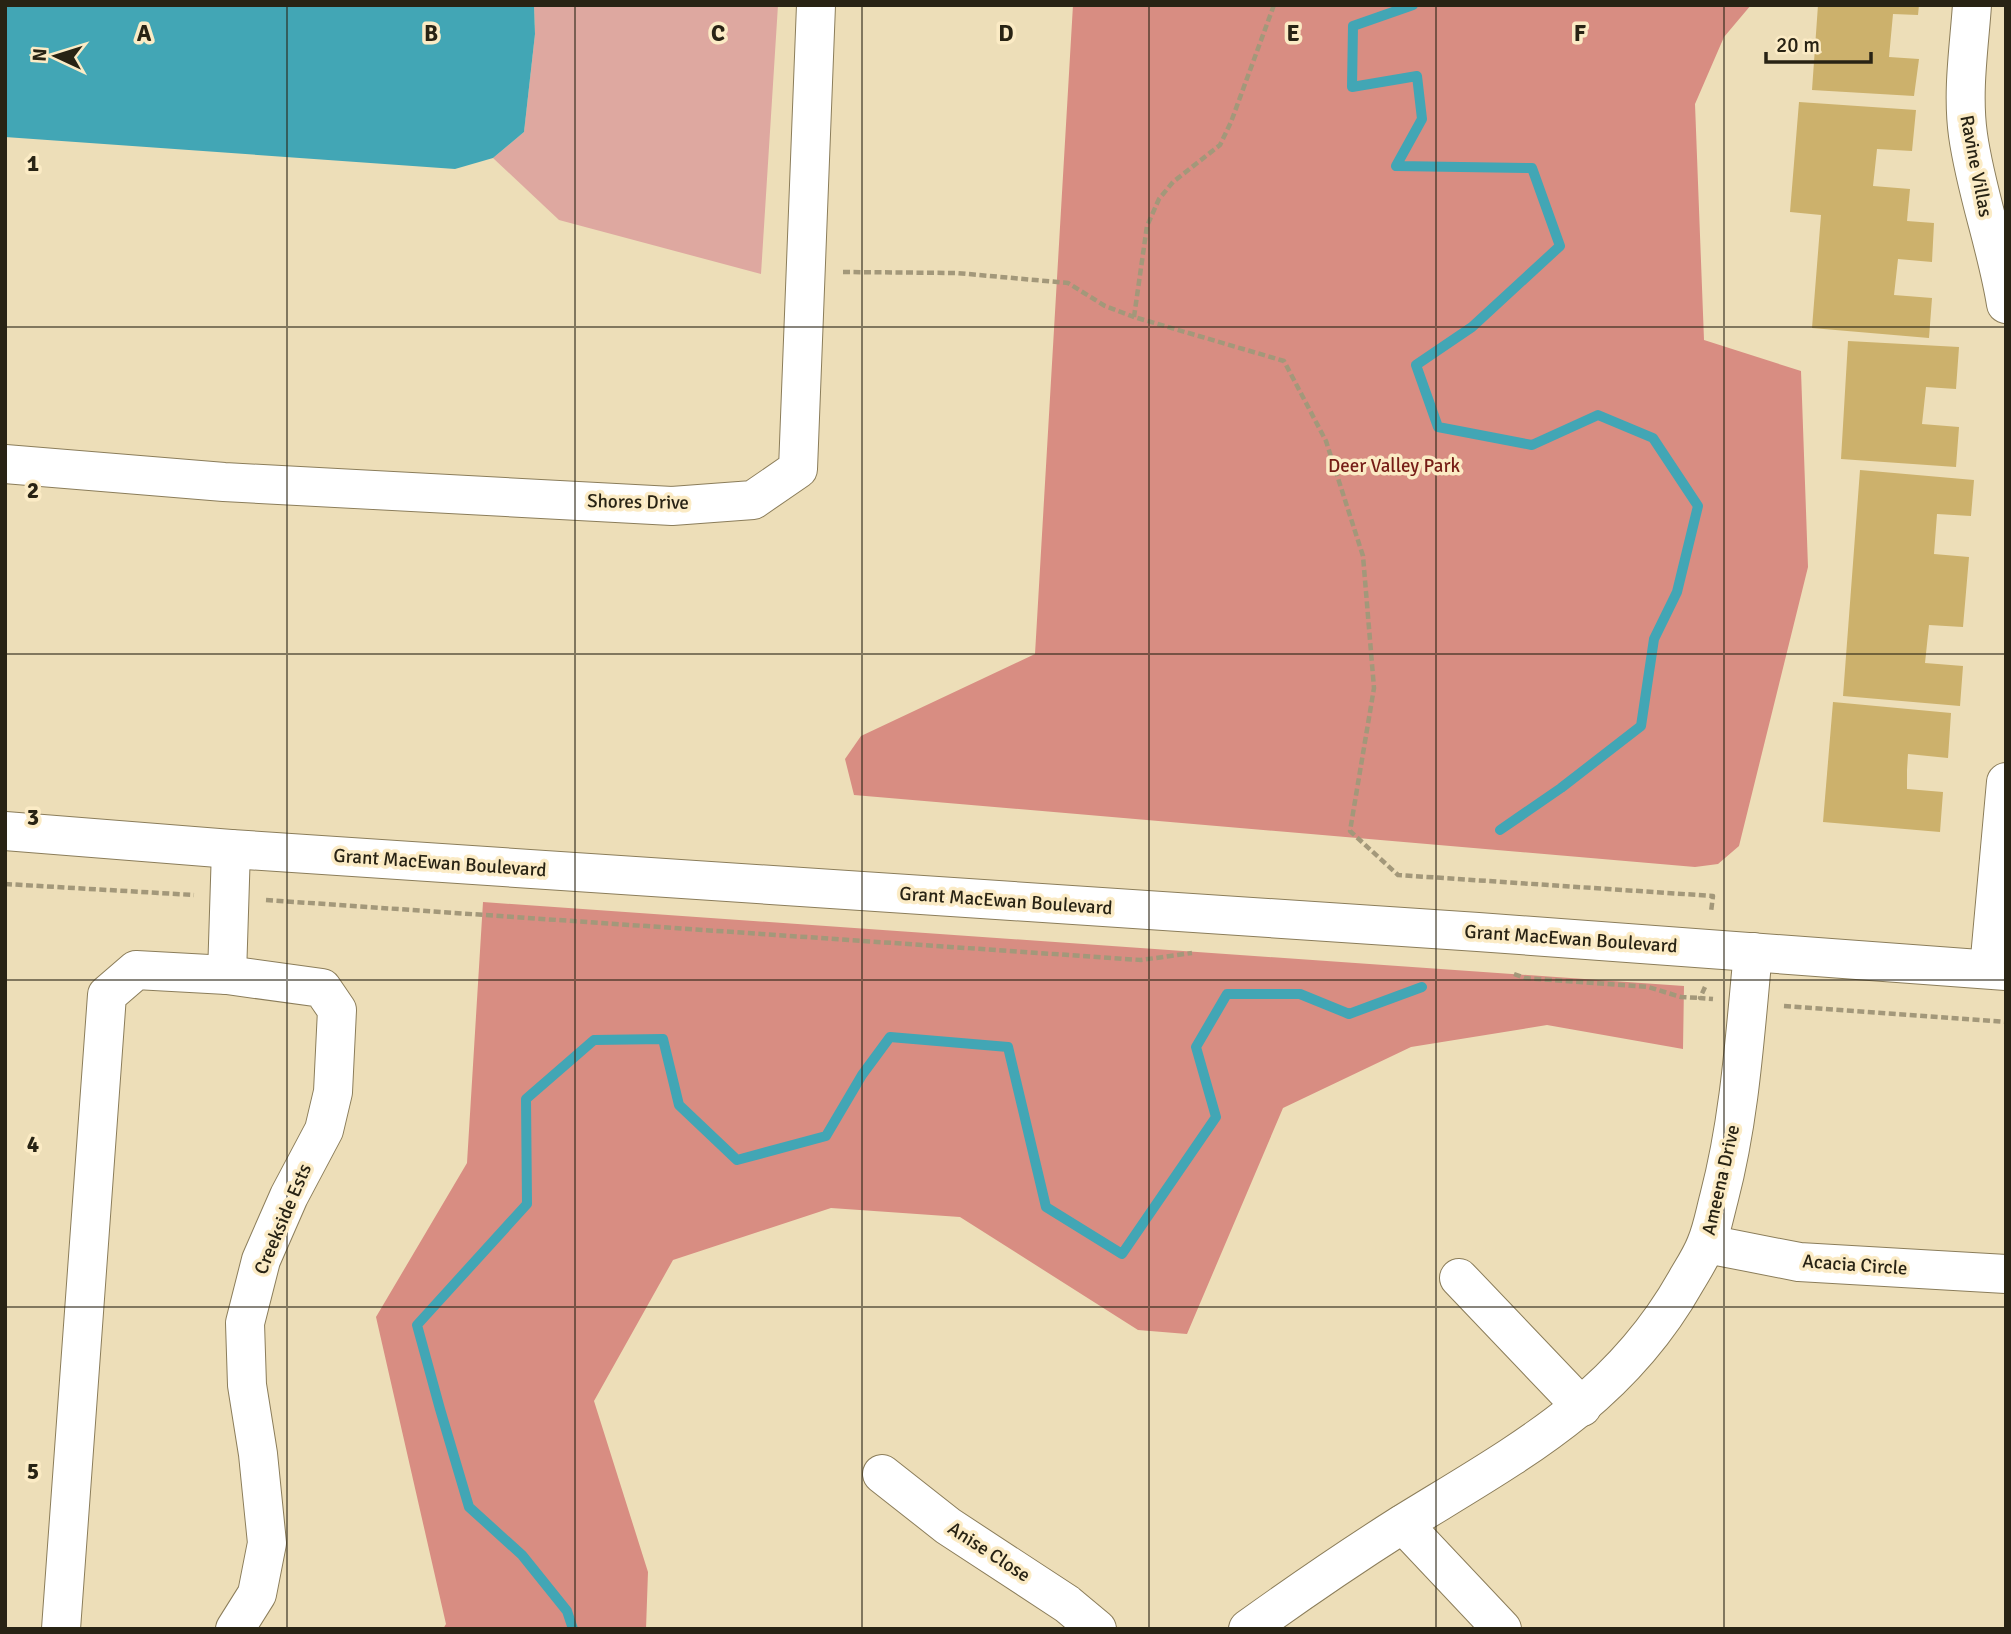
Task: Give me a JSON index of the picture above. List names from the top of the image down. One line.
{"streets":{"street":["Ravine Villas","Shores Drive","Grant MacEwan Boulevard","Ameena Drive","Creekside Ests","Acacia Circle","Anise Close"]},"crossings":[["Grant MacEwan Boulevard","Ameena Drive"],["Ameena Drive","Acacia Circle"]],"parks":["Deer Valley Park"],"scale_bar":"20 m","north":"left","grid":{"columns":["A","B","C","D","E","F"],"rows":["1","2","3","4","5"]}}
